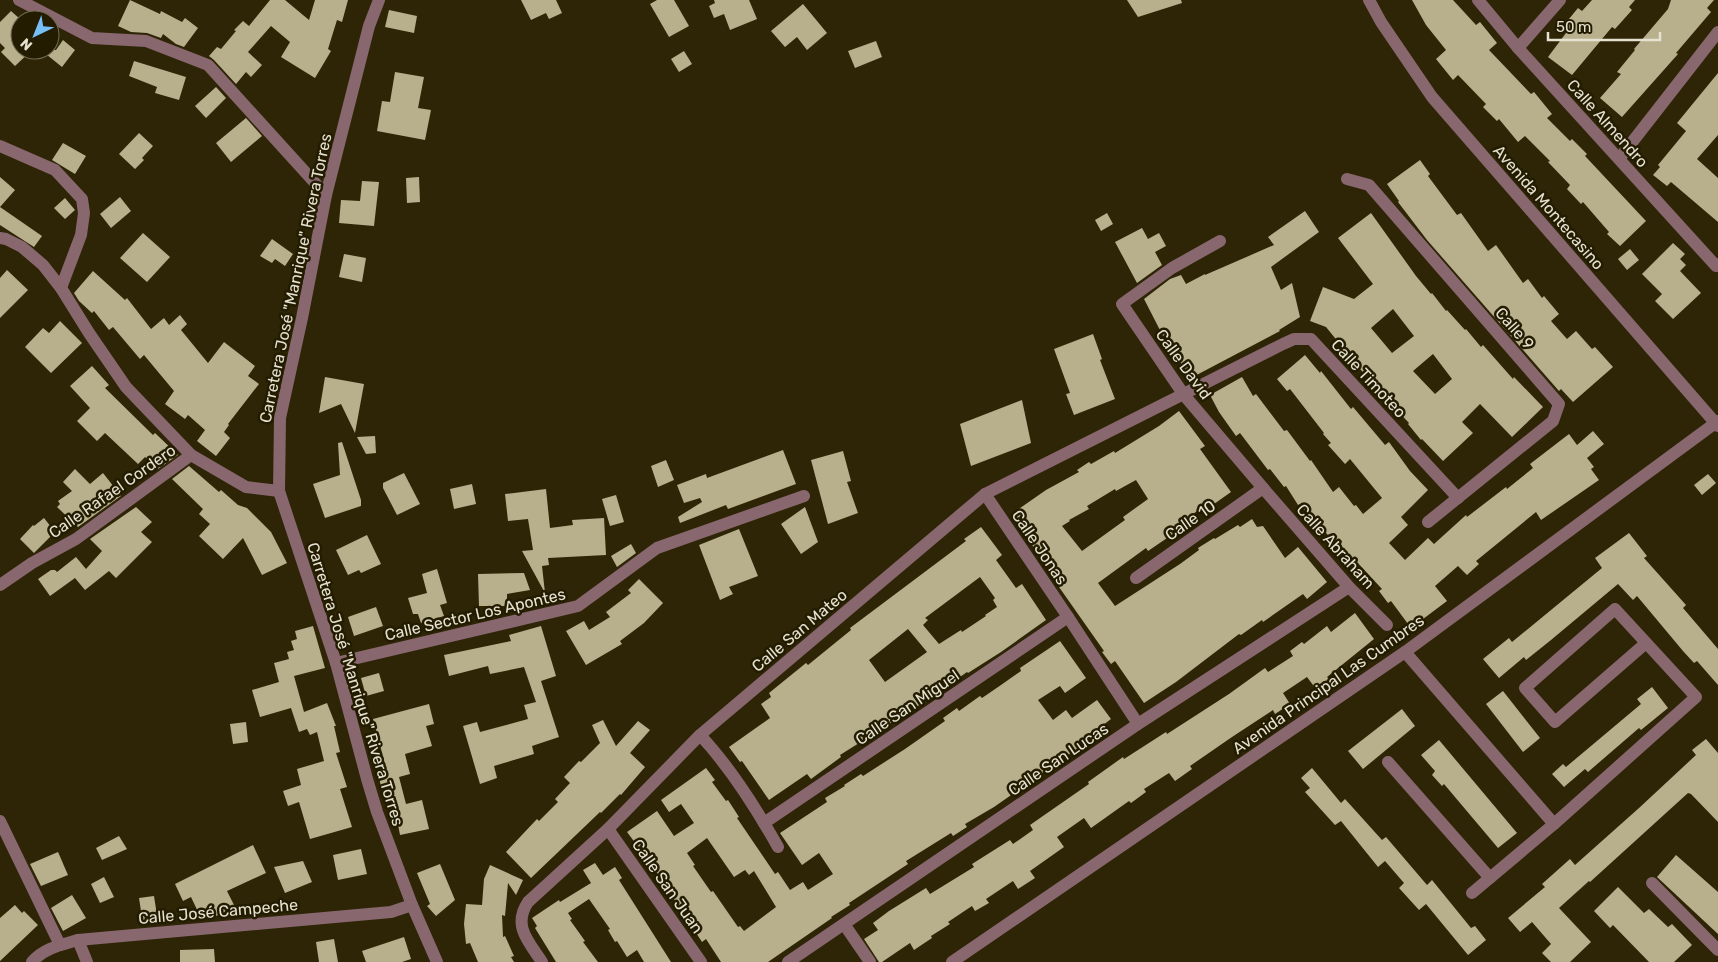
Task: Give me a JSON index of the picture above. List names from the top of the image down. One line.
{"streets":{"street":["Calle Almendro","Avenida Montecasino","Carretera José \"Manrique\" Rivera Torres","Calle 9","Calle David","Calle Timoteo","Calle Rafael Cordero","Calle 10","Calle Abraham","Calle Jonas","Calle Sector Los Apontes","Calle San Mateo","Avenida Principal Las Cumbres","Calle San Miguel","Calle San Lucas","Calle San Juan","Calle José Campeche"]},"crossings":[["Avenida Montecasino","Avenida Principal Las Cumbres"],["Carretera José \"Manrique\" Rivera Torres","Calle Sector Los Apontes"],["Carretera José \"Manrique\" Rivera Torres","Calle José Campeche"],["Calle 9","Calle Timoteo"],["Calle David","Calle Timoteo"],["Calle David","Calle 10"],["Calle David","Calle Abraham"],["Calle David","Calle San Mateo"],["Calle Timoteo","Calle San Mateo"],["Calle 10","Calle Abraham"],["Calle Abraham","Calle San Lucas"],["Calle Jonas","Calle San Mateo"],["Calle Jonas","Calle San Miguel"],["Calle San Mateo","Calle San Juan"]],"scale_bar":"50 m","north":"bottom left"}
